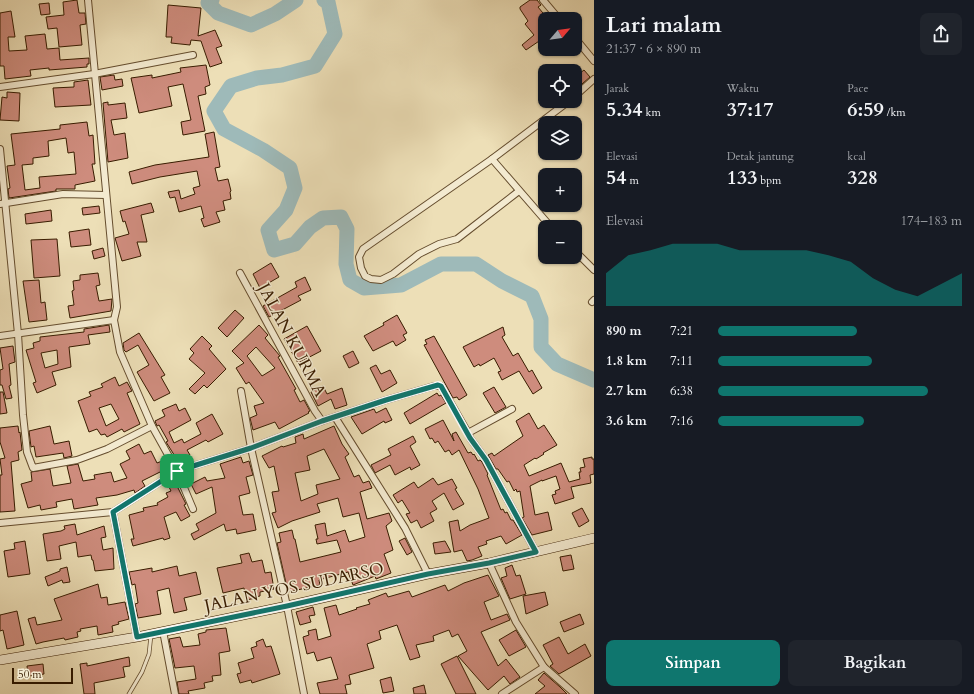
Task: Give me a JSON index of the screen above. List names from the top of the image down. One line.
{"streets":{"street":["JALAN KURMA","JALAN YOS SUDARSO"]},"scale_bar":"50 m","north":"top right","page":{"heading":["Lari malam","21:37 · 6 × 890 m"],"map_buttons":["+","−"],"stats":[["Jarak","5.34 km"],["Waktu","37:17"],["Pace","6:59 /km"],["Elevasi","54 m"],["Detak jantung","133 bpm"],["kcal","328"]],"chart":["Elevasi","174–183 m"],"list":[{"name":"890 m","note":"7:21"},{"name":"1.8 km","note":"7:11"},{"name":"2.7 km","note":"6:38"},{"name":"3.6 km","note":"7:16"}],"buttons":["Simpan","Bagikan"],"scale":"50 m"}}
